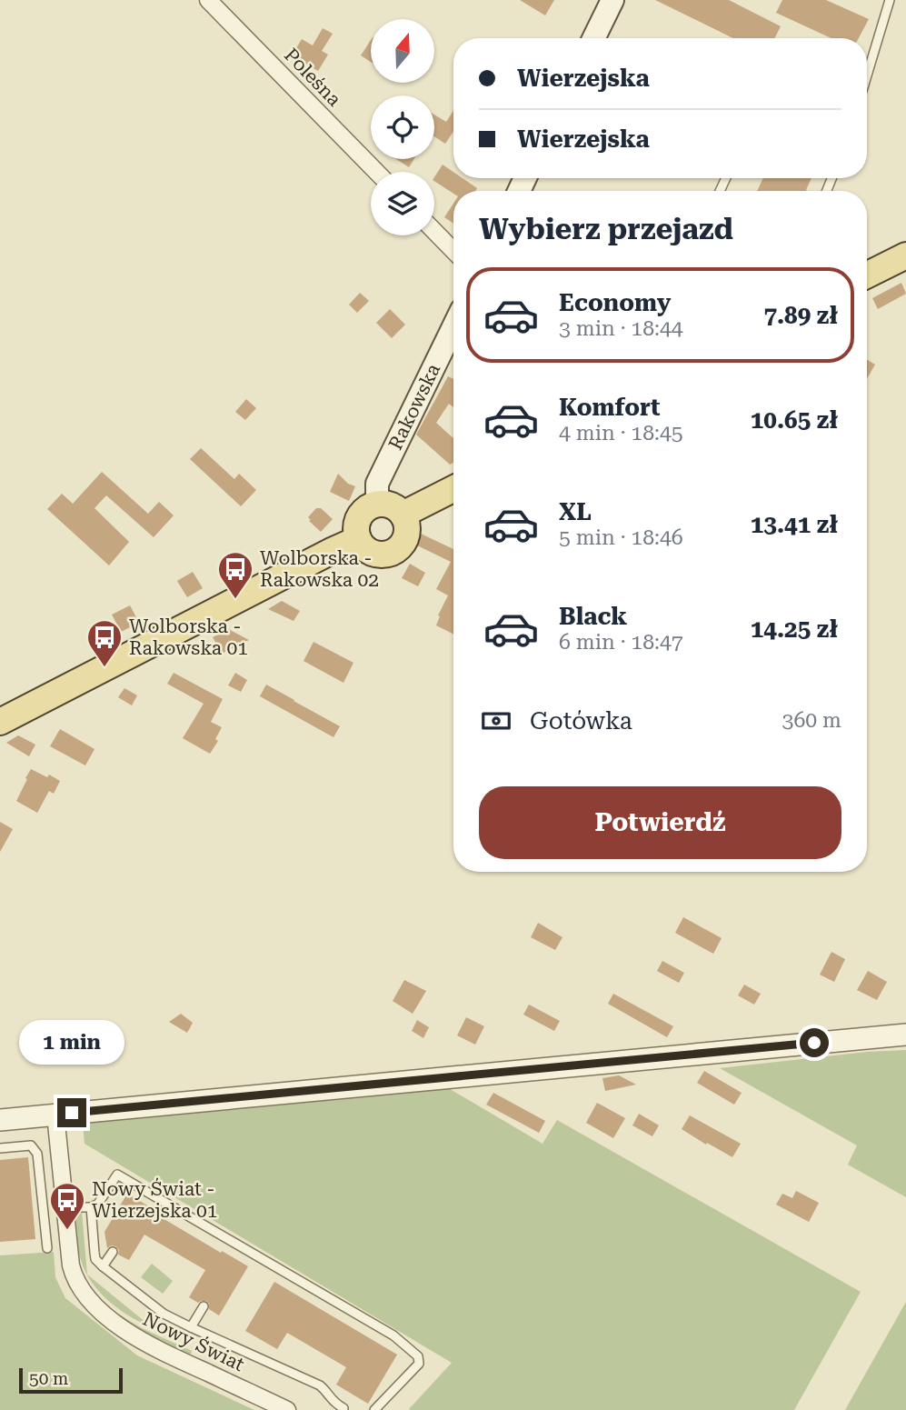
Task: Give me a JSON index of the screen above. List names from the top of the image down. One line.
{"streets":{"main road":["Rakowska"],"street":["Poleśna","Nowy Świat"]},"places":{"bus stop":["Wolborska - Rakowska 02","Wolborska - Rakowska 01","Nowy Świat - Wierzejska 01"]},"scale_bar":"50 m","north":"top","page":{"banner":["Wierzejska","Wierzejska"],"heading":"Wybierz przejazd","list":[{"name":"Economy","note":"3 min · 18:44","value":"7.89 zł"},{"name":"Komfort","note":"4 min · 18:45","value":"10.65 zł"},{"name":"XL","note":"5 min · 18:46","value":"13.41 zł"},{"name":"Black","note":"6 min · 18:47","value":"14.25 zł"}],"pay":["Gotówka","360 m"],"buttons":"Potwierdź","bubble":"1 min","scale":"50 m"}}
